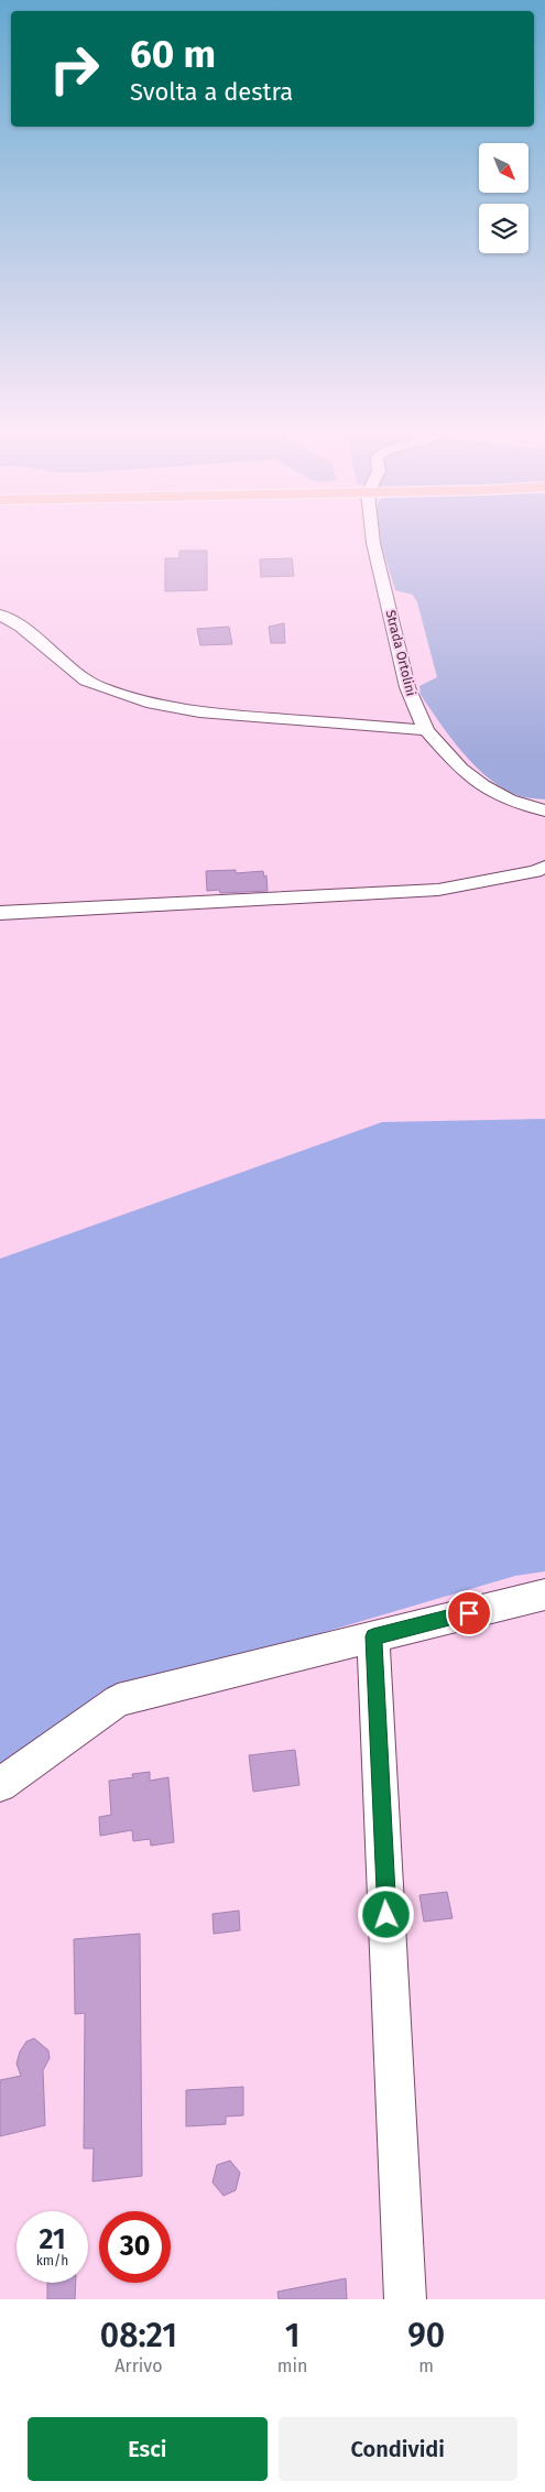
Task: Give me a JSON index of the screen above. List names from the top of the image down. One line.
{"streets":{"street":["Strada Ortolini"]},"north":"bottom right","page":{"turn":["60 m","Svolta a destra"],"speed":"21 km/h","limit":"30","eta":["08:21","Arrivo","1","min","90","m"],"buttons":["Esci","Condividi"]}}
